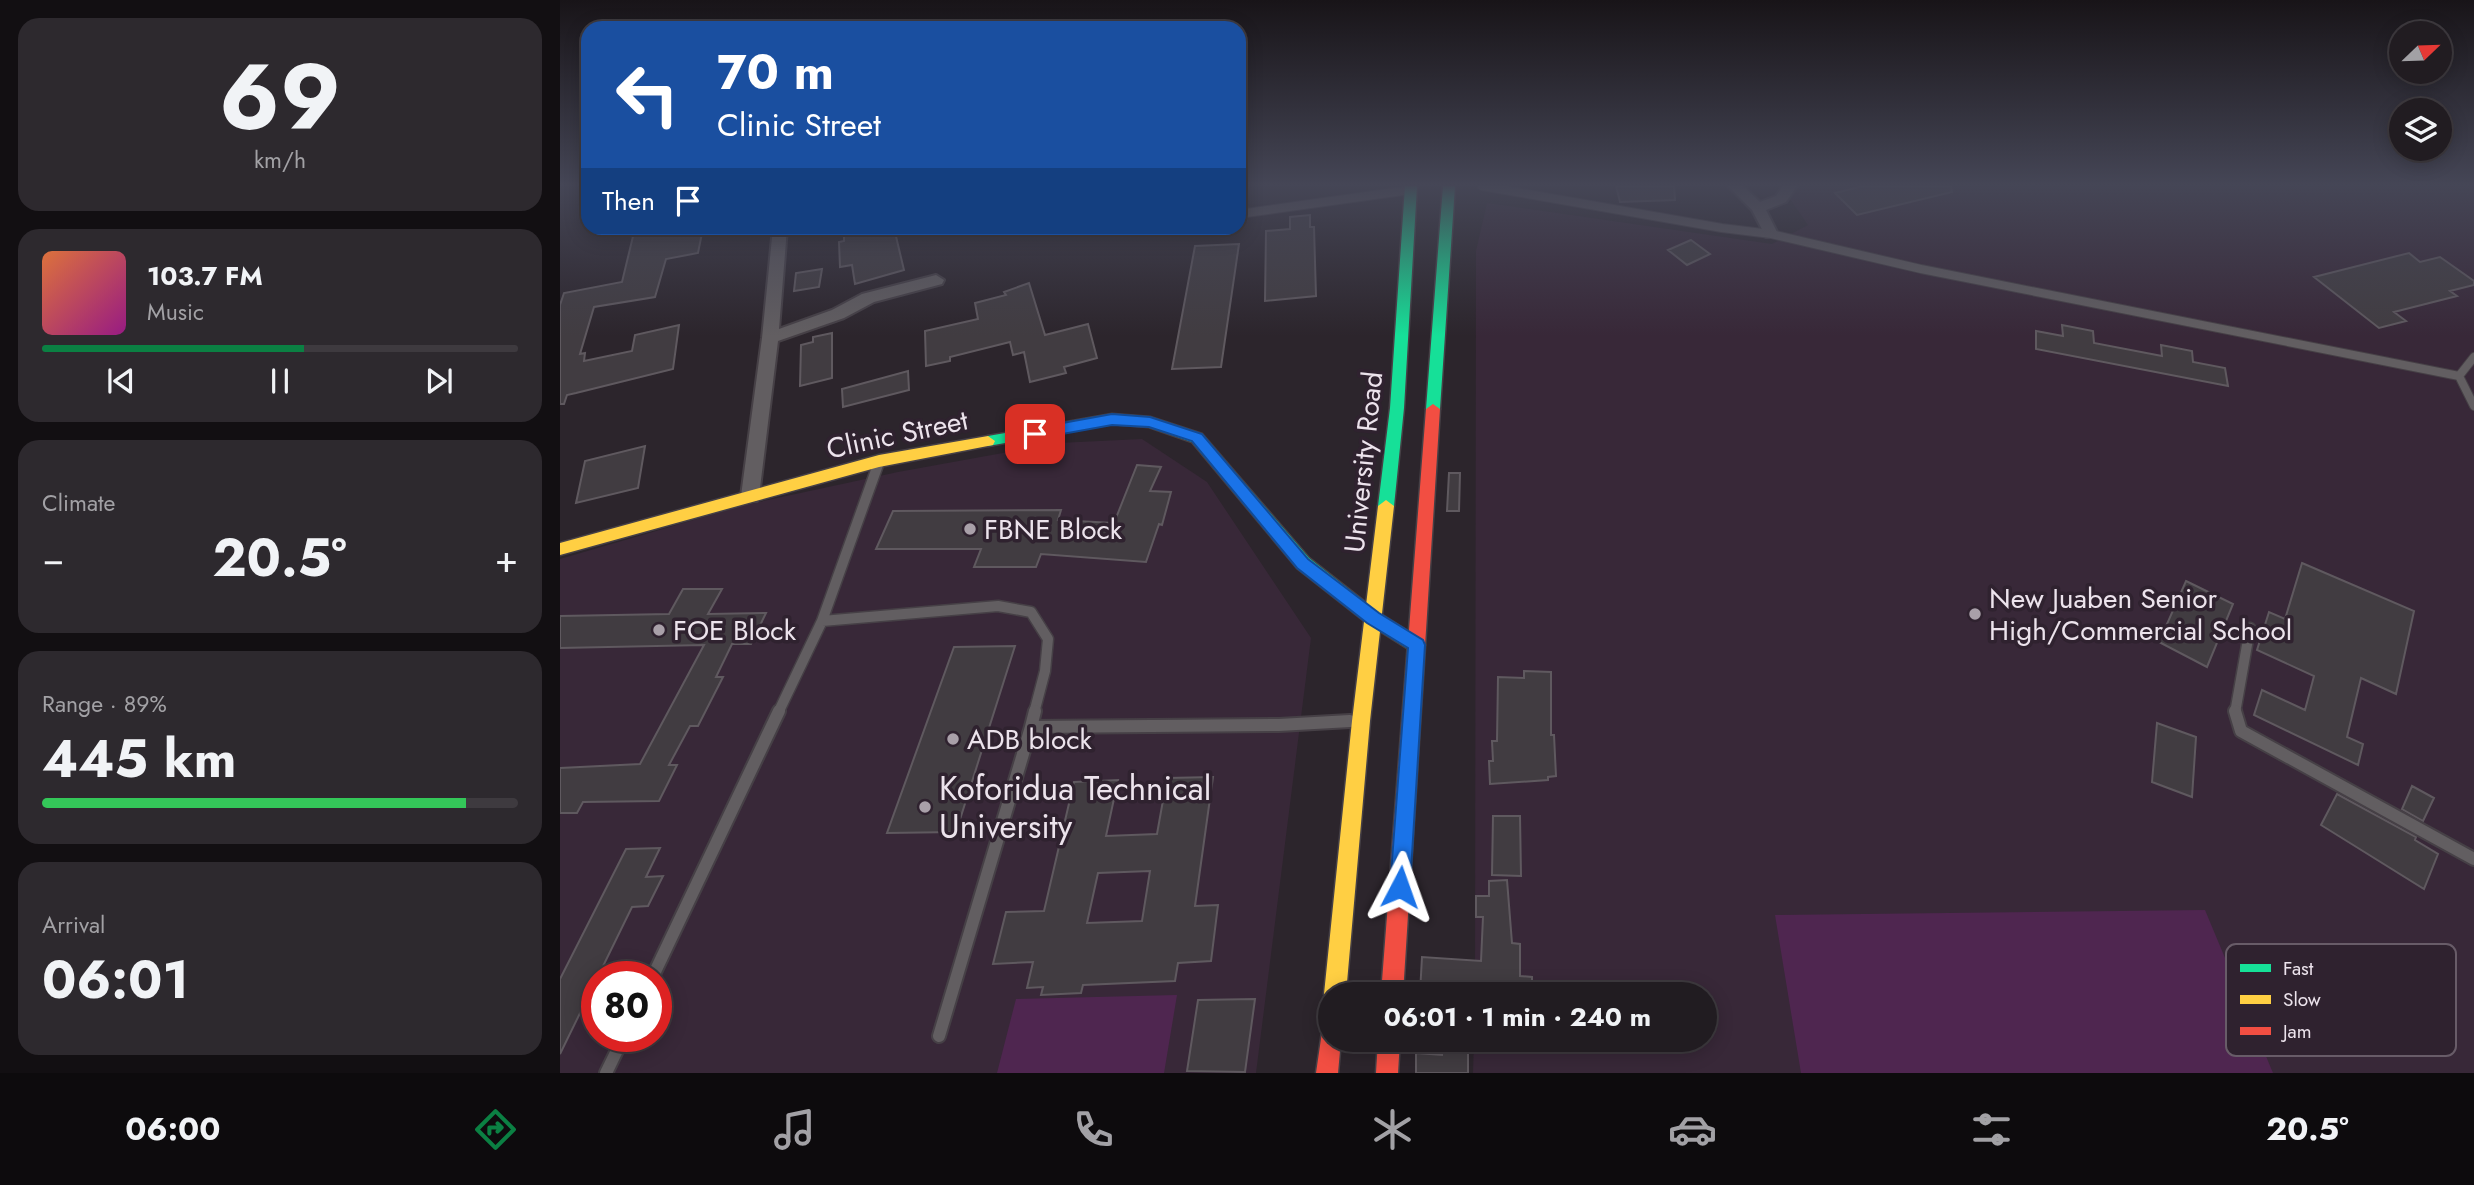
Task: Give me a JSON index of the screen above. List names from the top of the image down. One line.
{"streets":{"main road":["Clinic Street","University Road"]},"crossings":[["Clinic Street","University Road"]],"places":["FBNE Block","New Juaben Senior High/Commercial School","FOE Block","ADB block","Koforidua Technical University"],"legend":["Fast","Slow","Jam"],"north":"top right","page":{"tile":[["69","km/h"],"Climate",["Range · 89%","445 km"],["Arrival","06:01"]],"turn":["70 m","Clinic Street"],"then":"Then","song":["103.7 FM","Music"],"heat":["−","20.5°","+"],"limit":"80","trip":"06:01 · 1 min · 240 m","tabs":["06:00","20.5°"]}}
